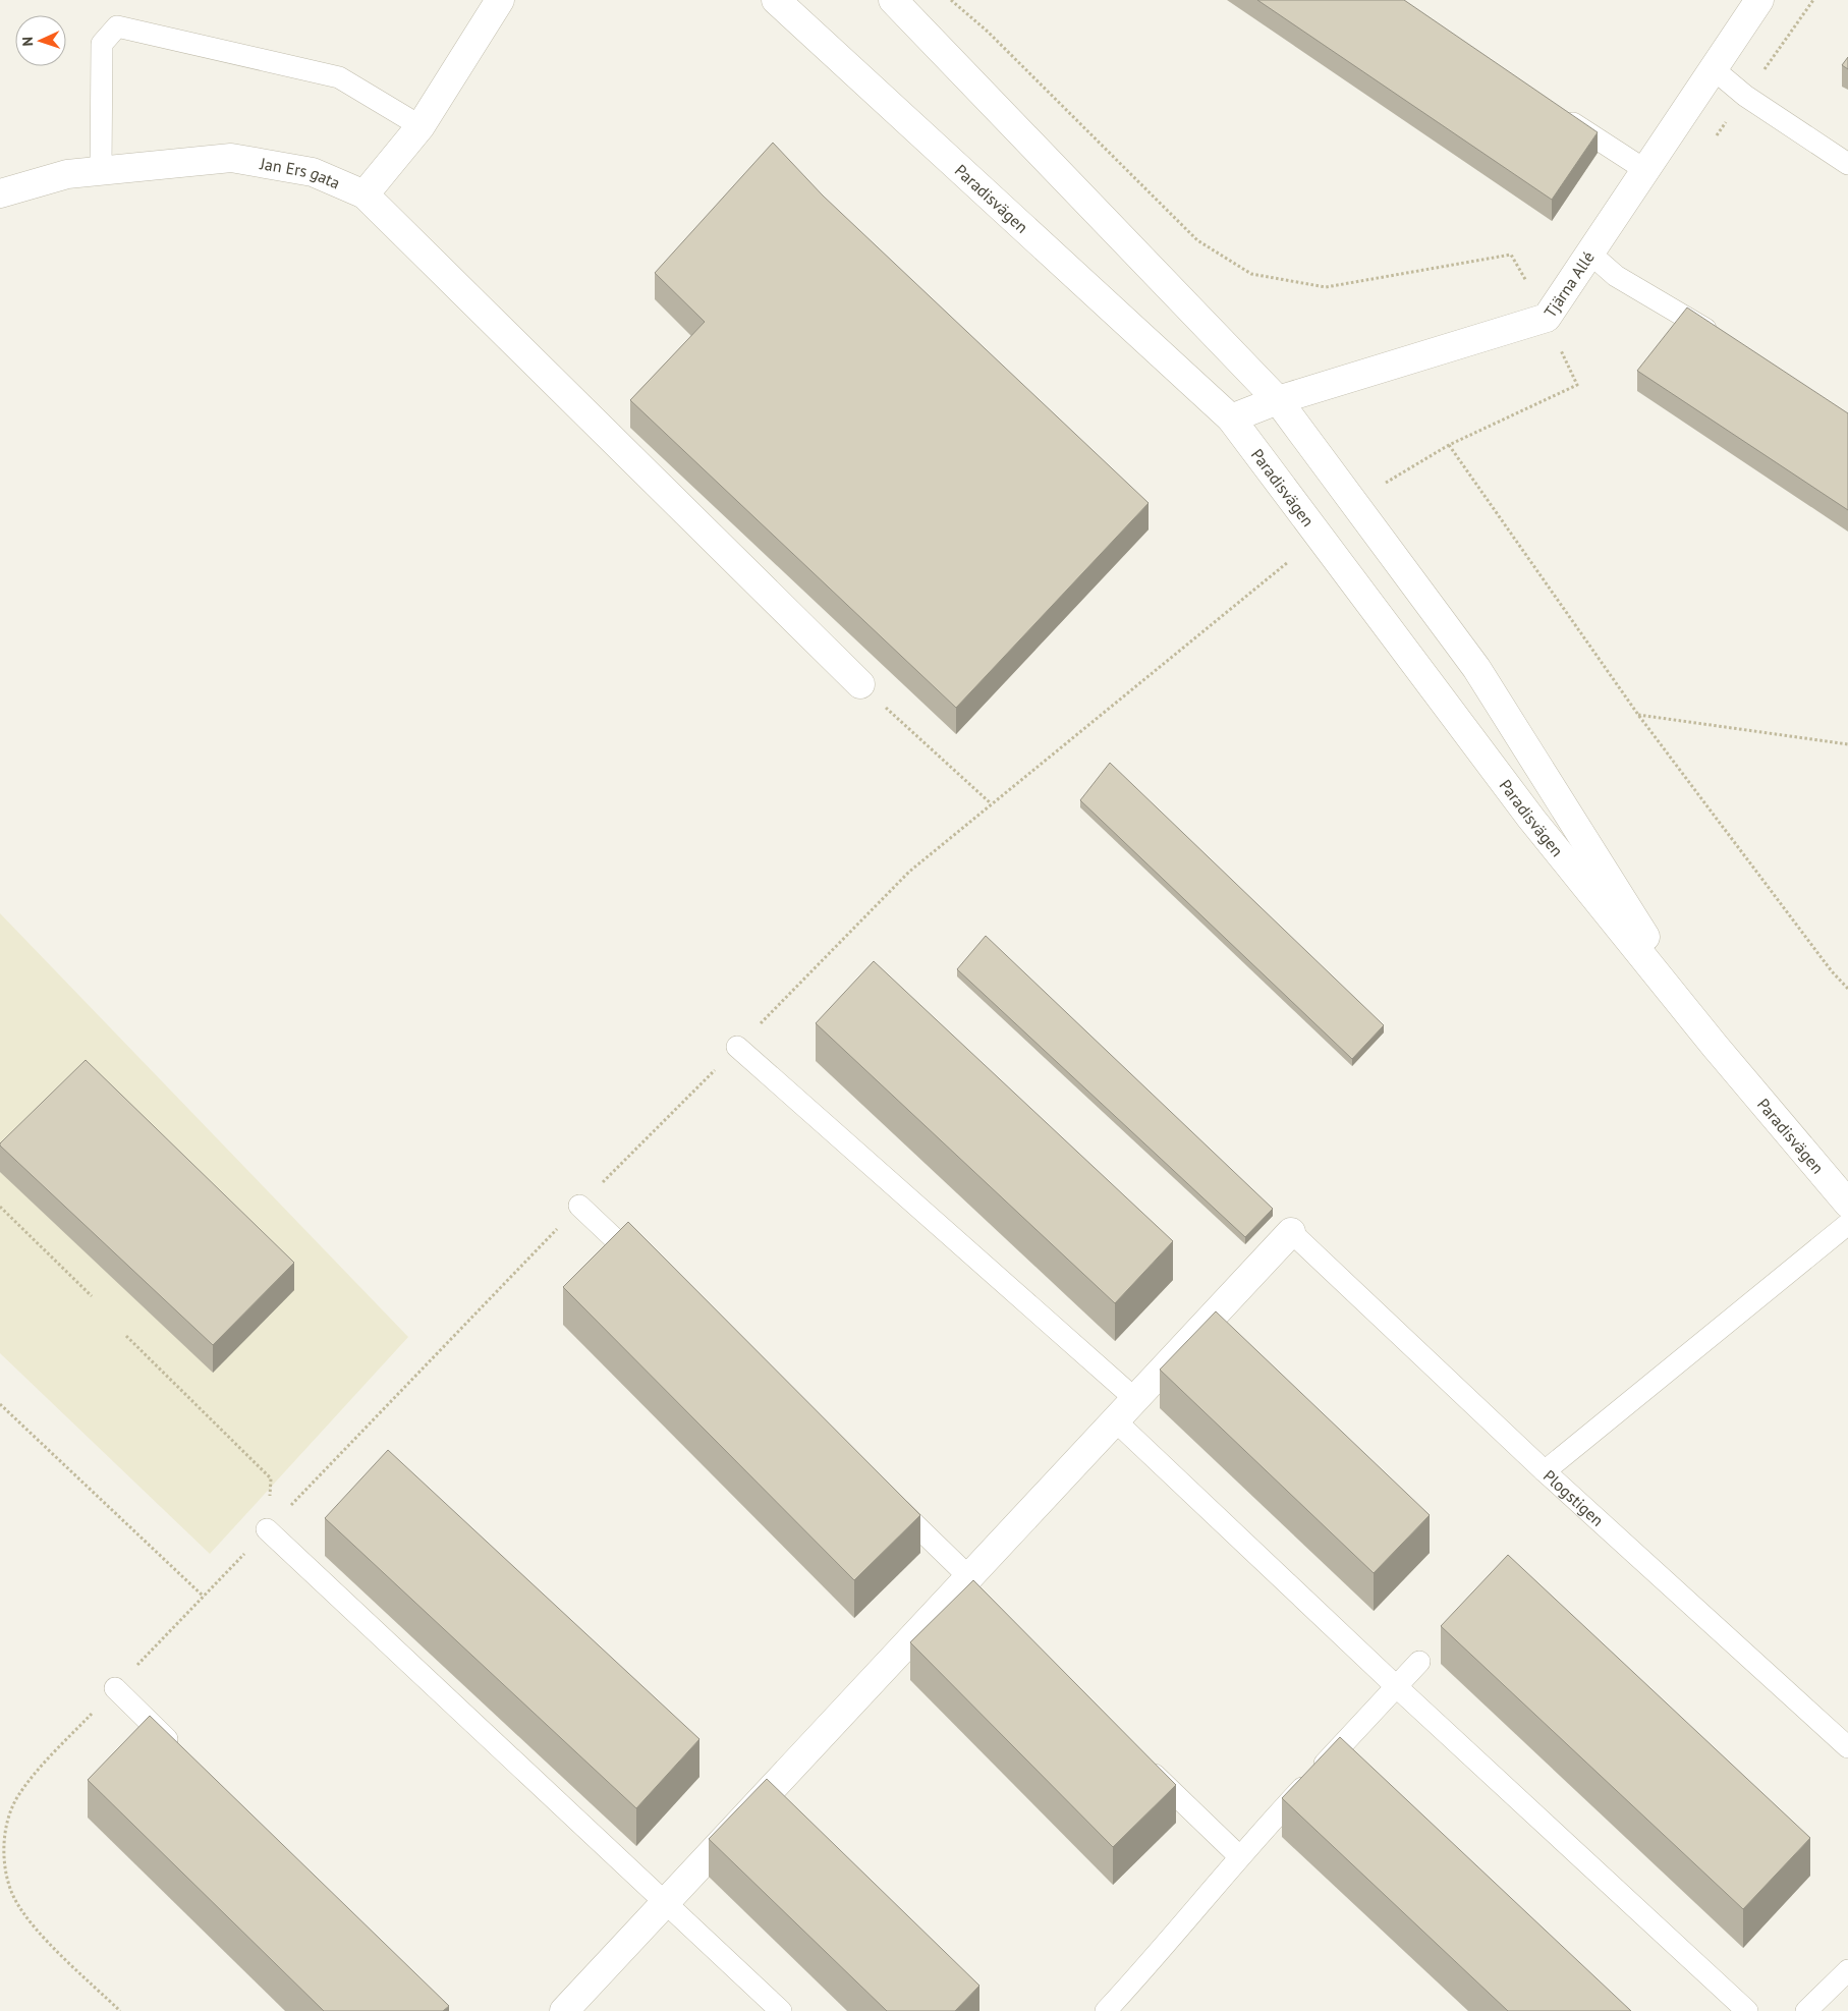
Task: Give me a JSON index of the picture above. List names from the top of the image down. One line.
{"streets":{"street":["Jan Ers gata","Paradisvägen","Tjärna Allé"],"lane":["Plogstigen"]},"crossings":[["Paradisvägen","Tjärna Allé"]],"north":"left"}
